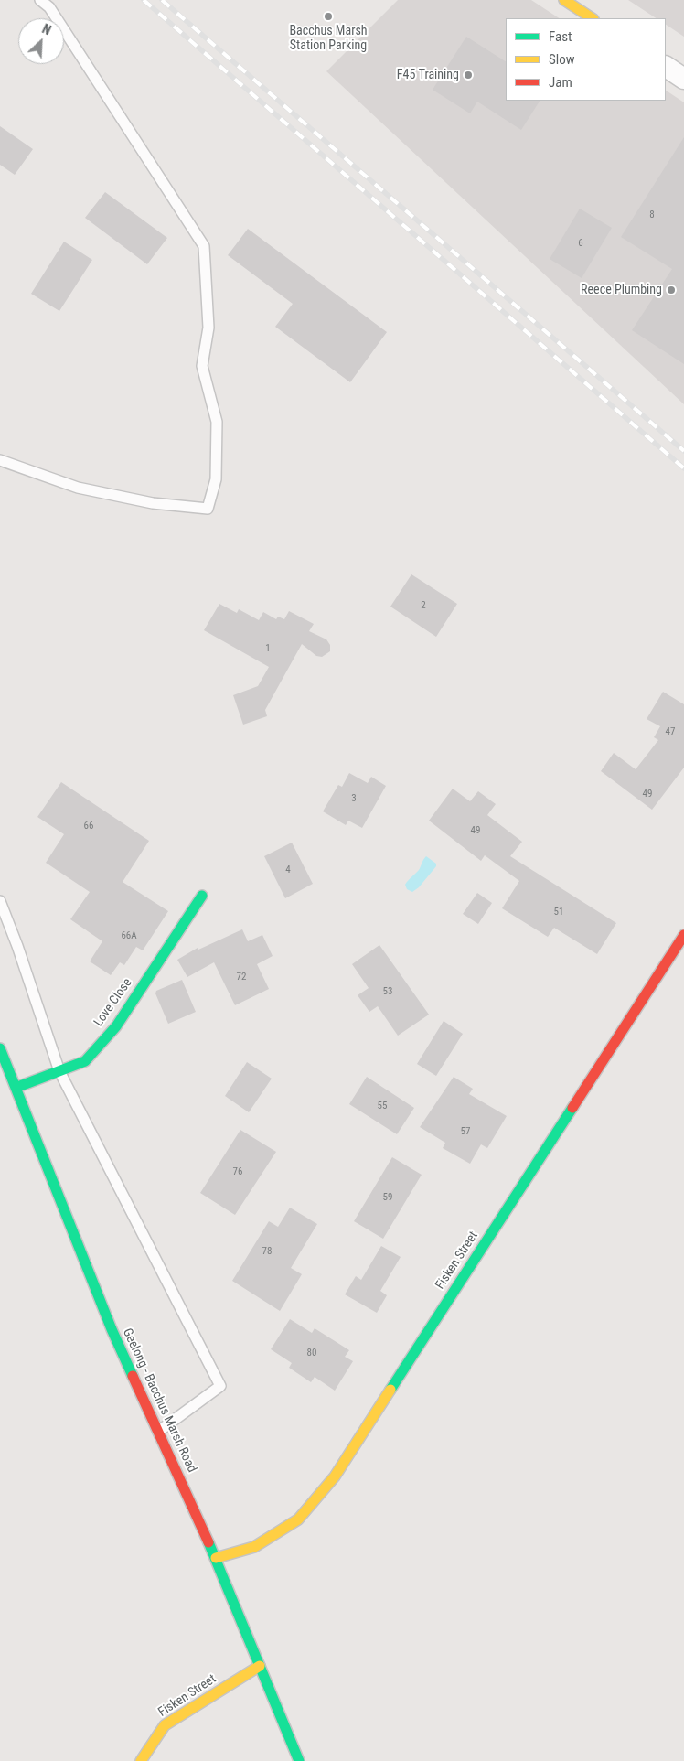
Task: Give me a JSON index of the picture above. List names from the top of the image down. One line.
{"streets":{"street":["Love Close","Fisken Street","Geelong - Bacchus Marsh Road"]},"crossings":[["Love Close","Geelong - Bacchus Marsh Road"],["Fisken Street","Geelong - Bacchus Marsh Road"]],"places":["Bacchus Marsh Station Parking","F45 Training","Reece Plumbing"],"house_numbers":["8","6","2","1","47","49","3","66","49","4","51","66A","72","53","55","57","76","59","78","80"],"legend":["Fast","Slow","Jam"],"north":"top right"}
